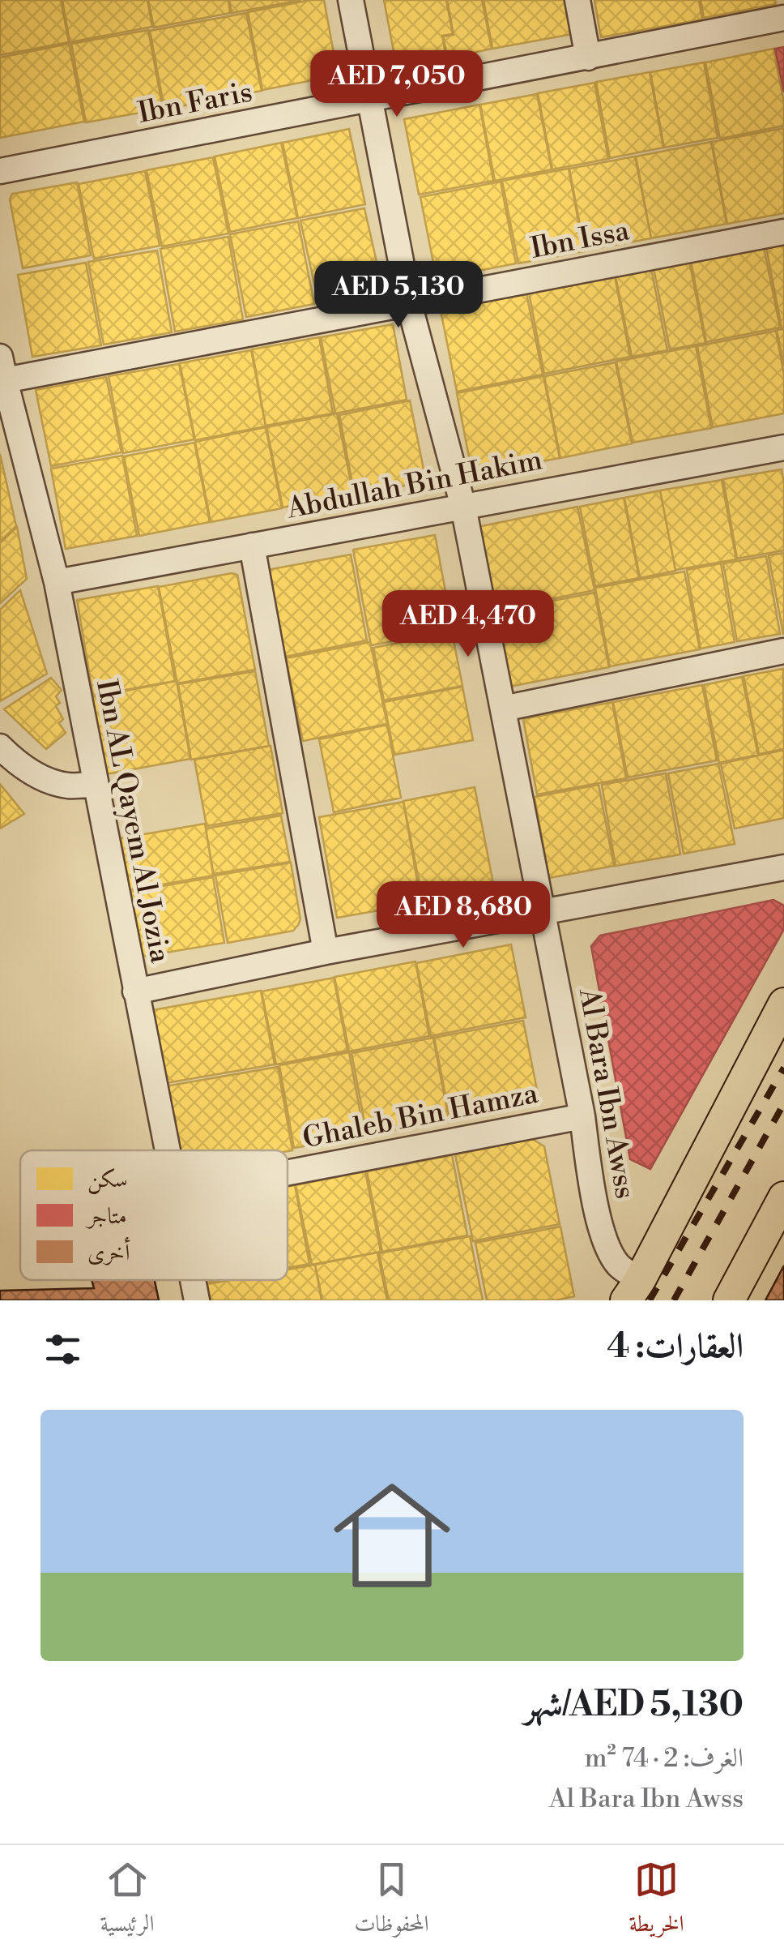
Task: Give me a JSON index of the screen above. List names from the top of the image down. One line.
{"streets":{"street":["Ibn Faris","Ibn Issa","Abdullah Bin Hakim","Ibn AL Qayem Al Jozia","Al Bara Ibn Awss","Ghaleb Bin Hamza"]},"crossings":[["Ibn Faris","Al Bara Ibn Awss"],["Ibn Issa","Ibn AL Qayem Al Jozia"],["Ibn Issa","Al Bara Ibn Awss"],["Abdullah Bin Hakim","Ibn AL Qayem Al Jozia"],["Abdullah Bin Hakim","Al Bara Ibn Awss"],["Al Bara Ibn Awss","Ghaleb Bin Hamza"]],"legend":["سكن","متاجر","أخرى"],"page":{"price":["AED 7,050","AED 5,130","AED 4,470","AED 8,680"],"heading":"العقارات: 4","list":[{"name":"AED 5,130/شهر","note":"الغرف: 2 · 74 m² · Al Bara Ibn Awss"}],"tabs":["الخريطة","المحفوظات","الرئيسية"]}}
